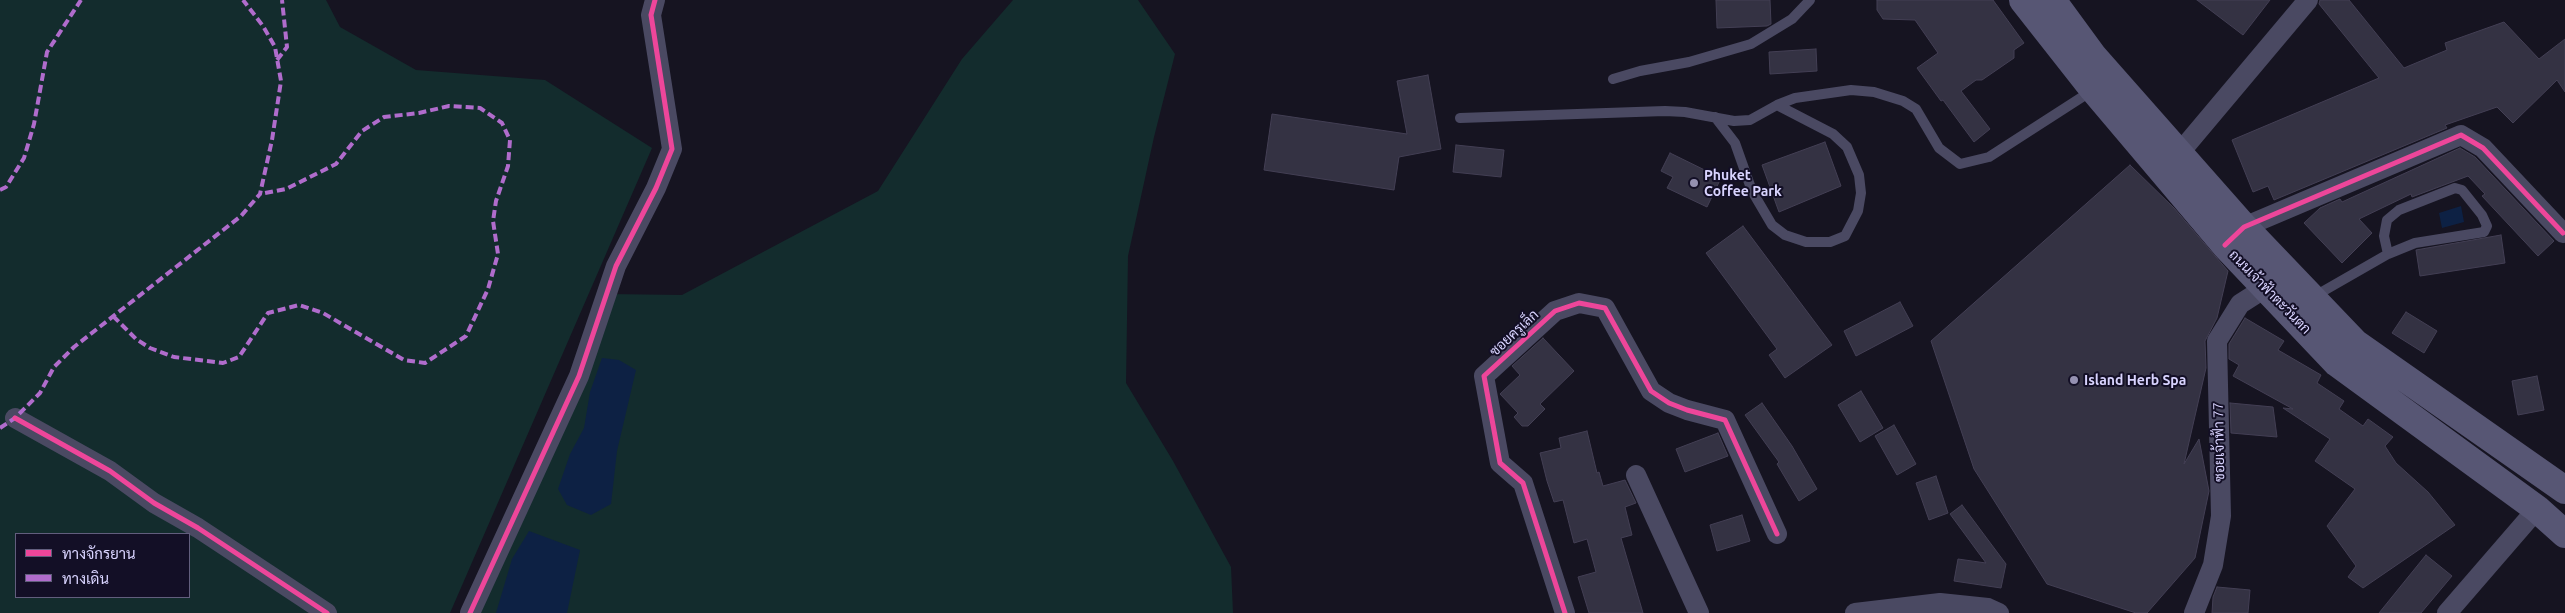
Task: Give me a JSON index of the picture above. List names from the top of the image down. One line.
{"streets":{"main road":["ถนนเจ้าฟ้าตะวันตก"],"street":["ซอยครูเล็ก","ซอยเจ้าฟ้า 77"]},"crossings":[["ถนนเจ้าฟ้าตะวันตก","ซอยเจ้าฟ้า 77"]],"places":["Phuket Coffee Park","Island Herb Spa"],"legend":["ทางจักรยาน","ทางเดิน"]}
